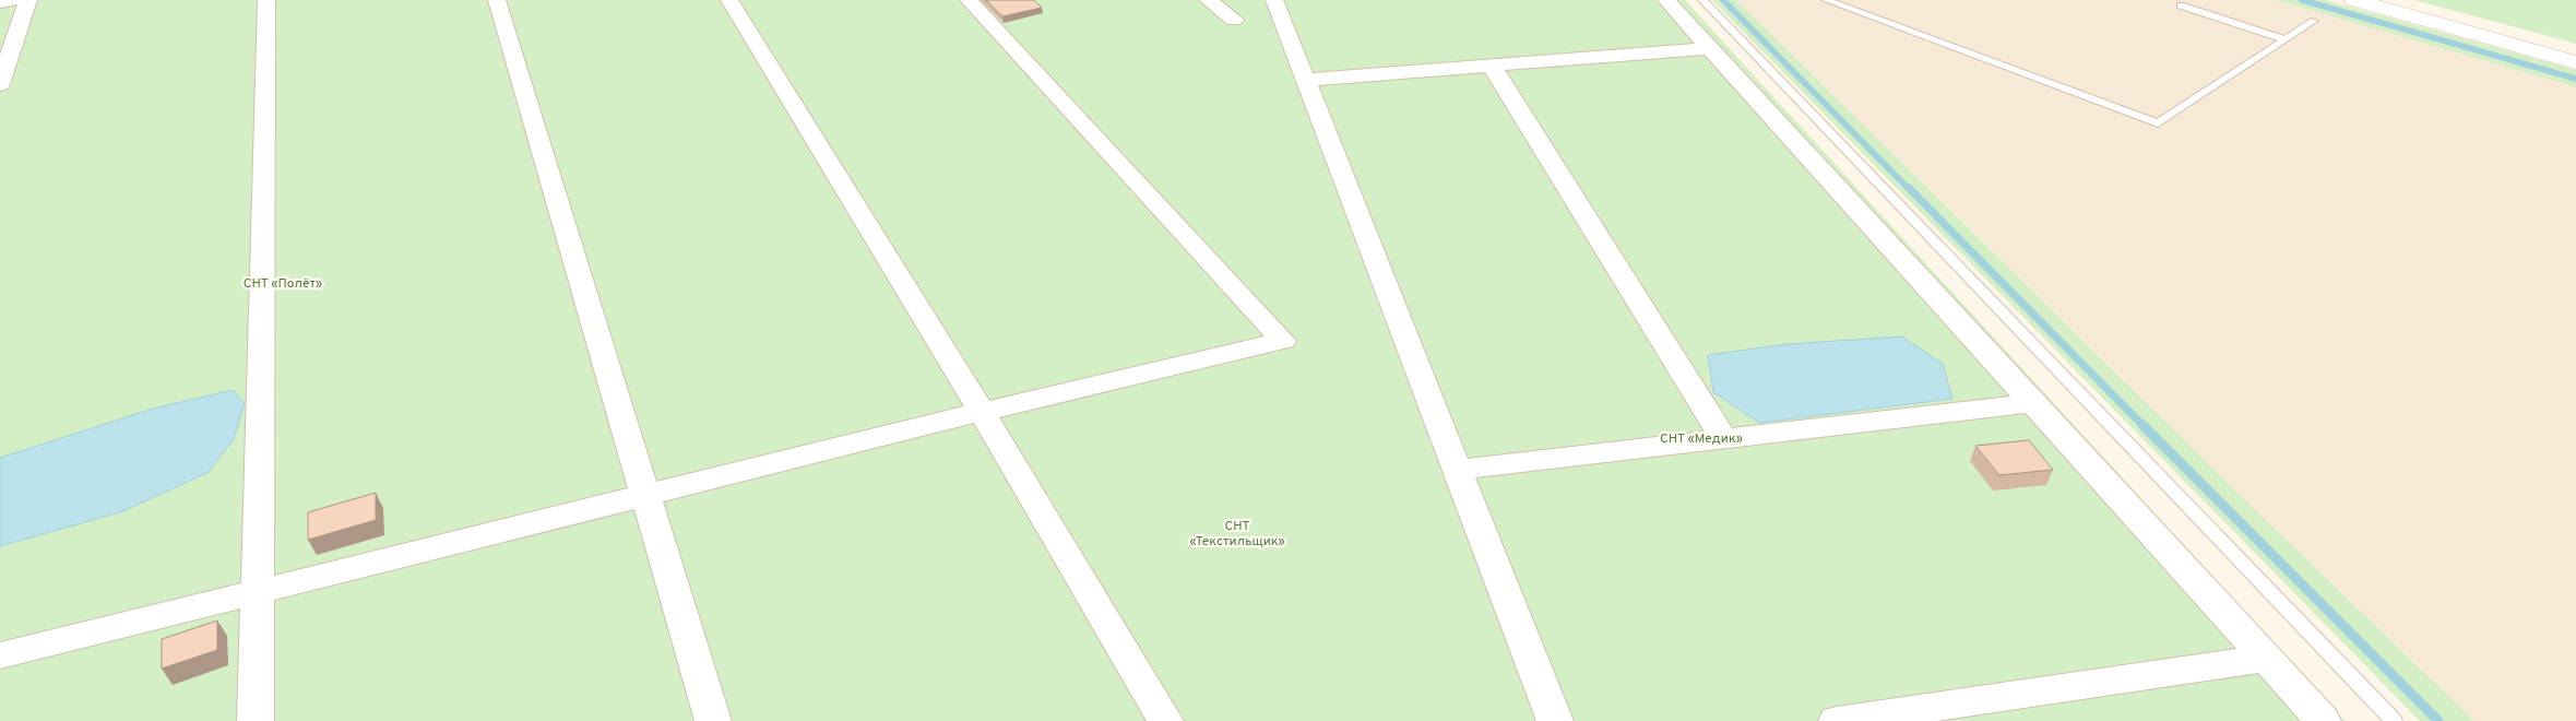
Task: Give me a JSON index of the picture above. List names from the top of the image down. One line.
{"parks":["СНТ «Полёт»","СНТ «Медик»","СНТ «Текстильщик»"]}
